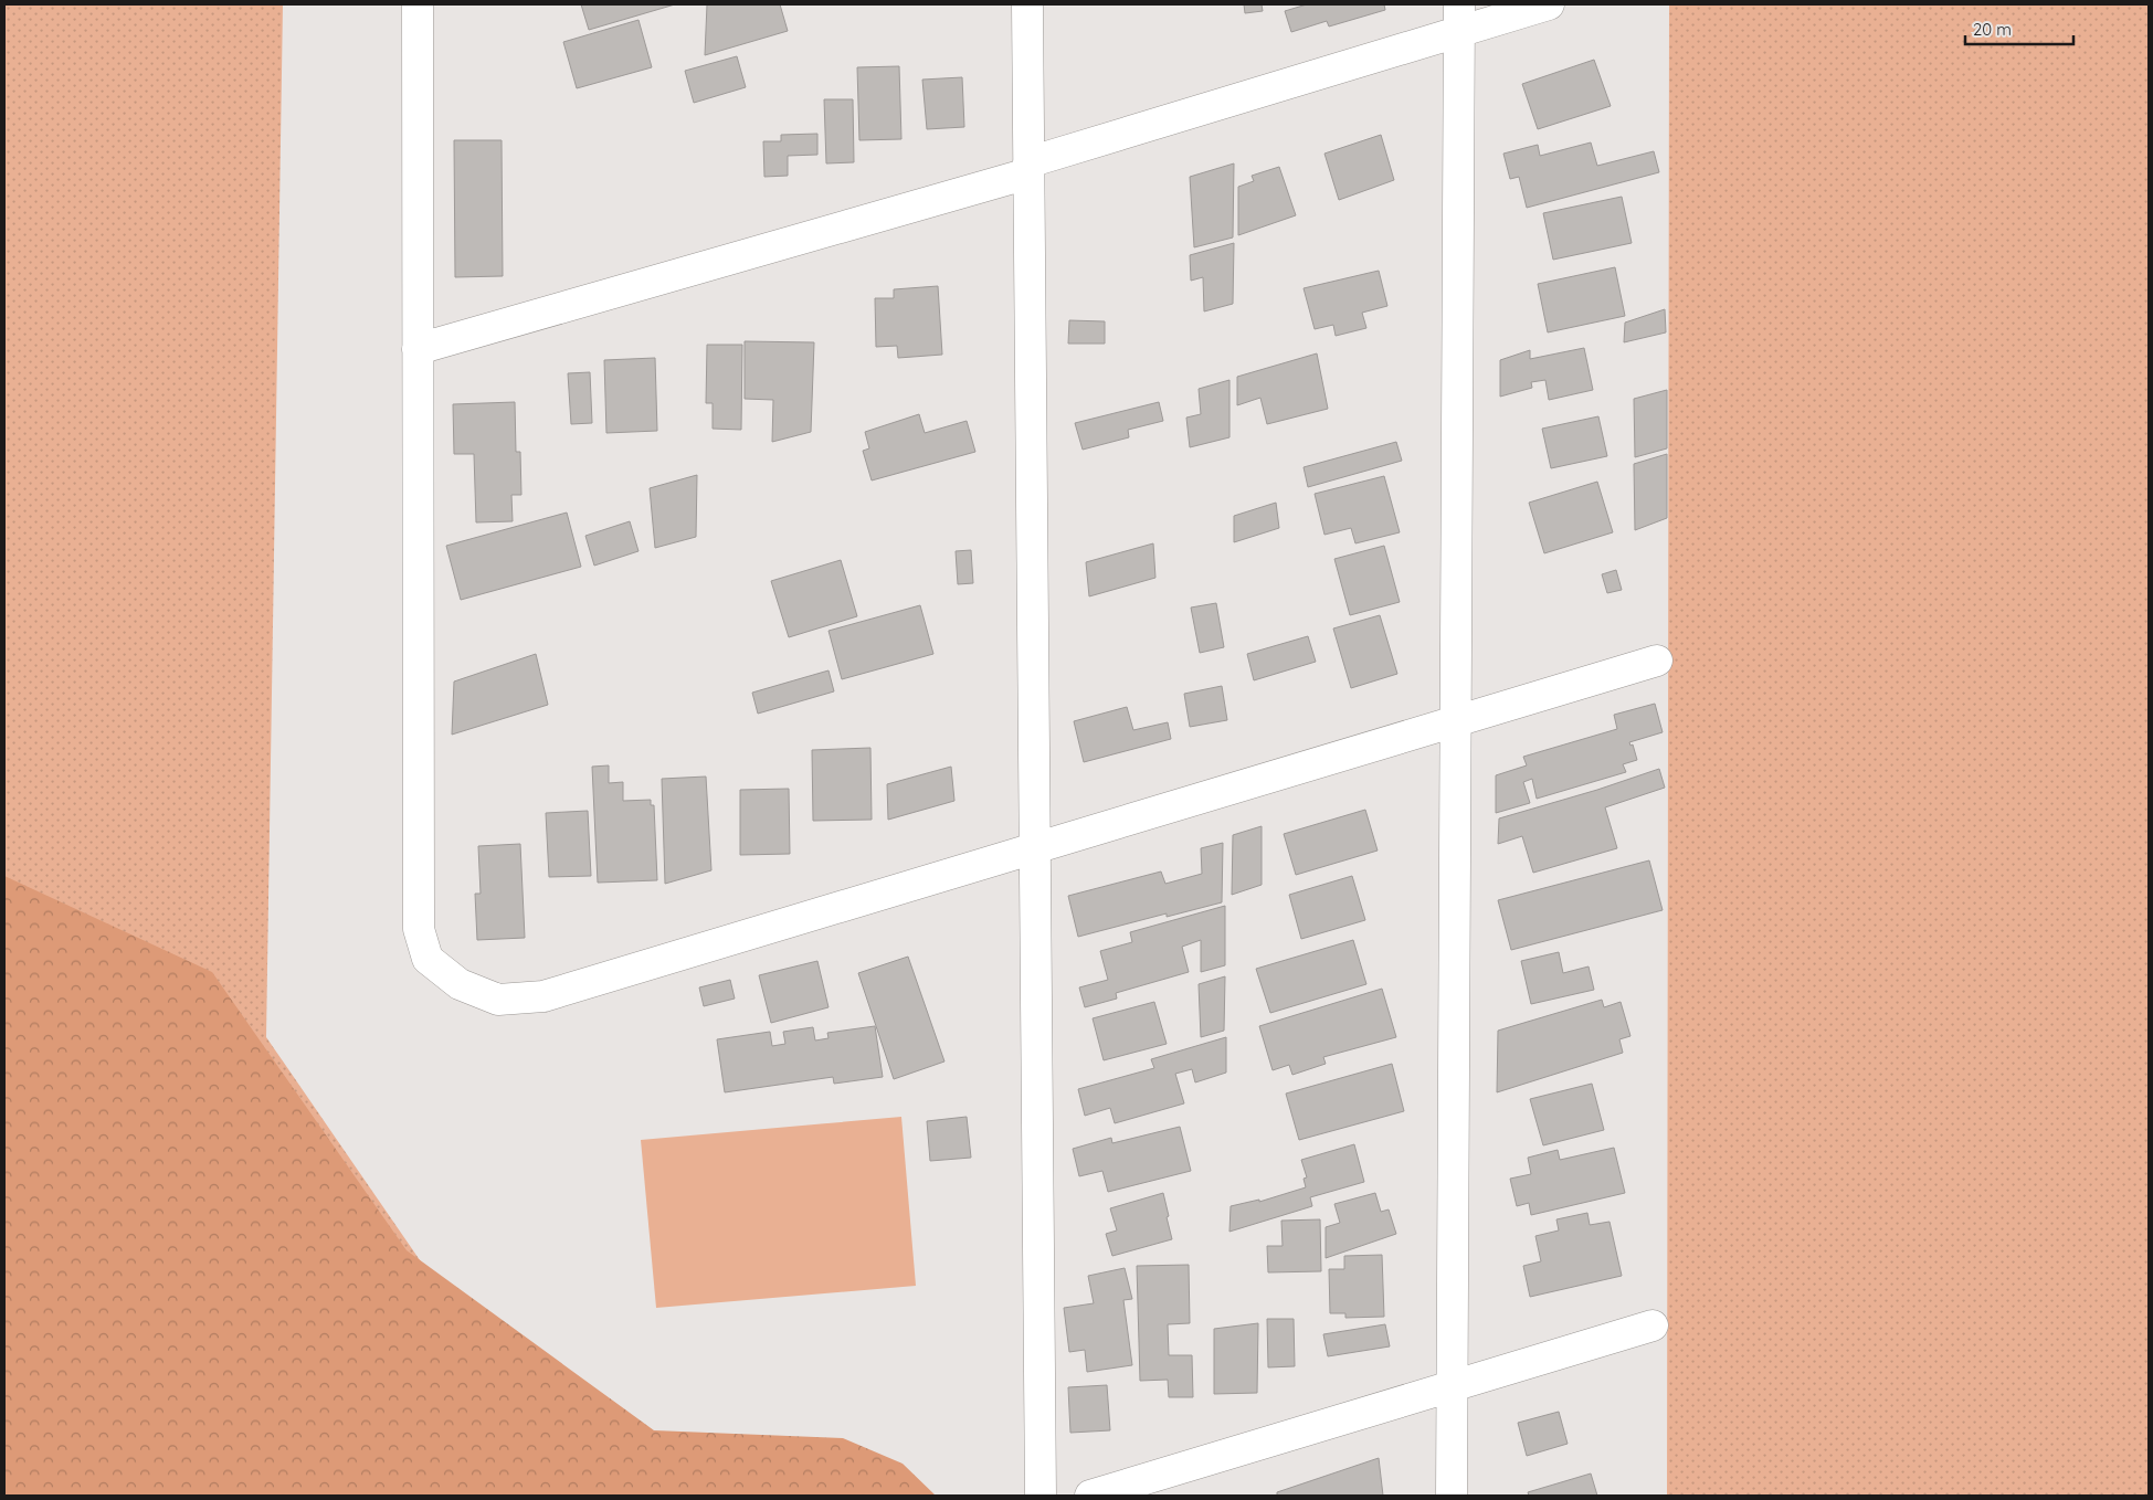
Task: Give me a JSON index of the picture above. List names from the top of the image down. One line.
{"scale_bar":"20 m"}
